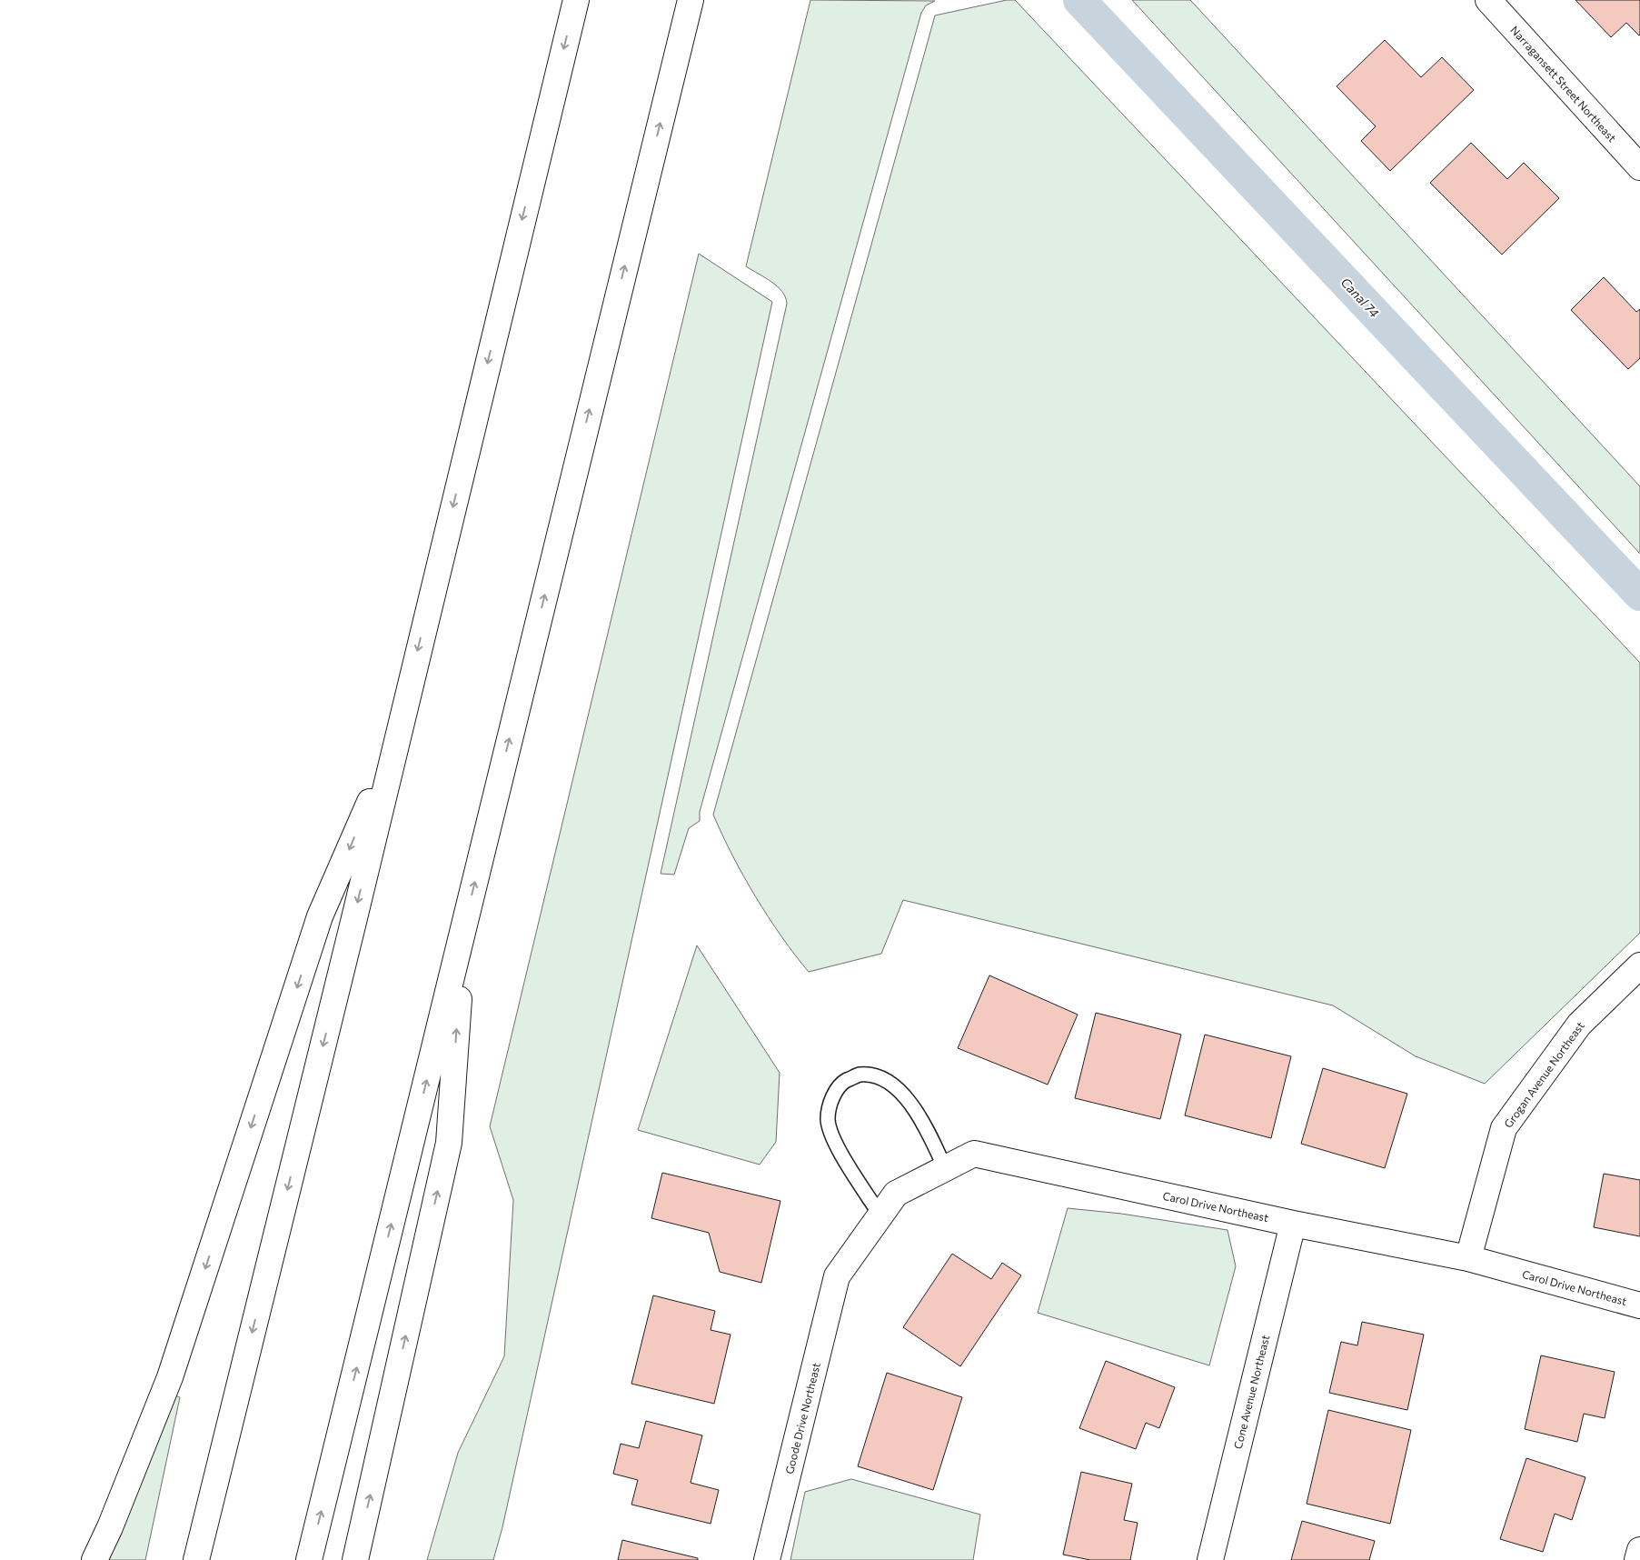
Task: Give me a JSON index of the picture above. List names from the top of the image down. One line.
{"streets":{"main road":["Narragansett Street Northeast","Grogan Avenue Northeast","Carol Drive Northeast","Cone Avenue Northeast","Goode Drive Northeast"]},"crossings":[["Grogan Avenue Northeast","Carol Drive Northeast"],["Carol Drive Northeast","Cone Avenue Northeast"],["Carol Drive Northeast","Goode Drive Northeast"]],"water":["Canal 74"]}
